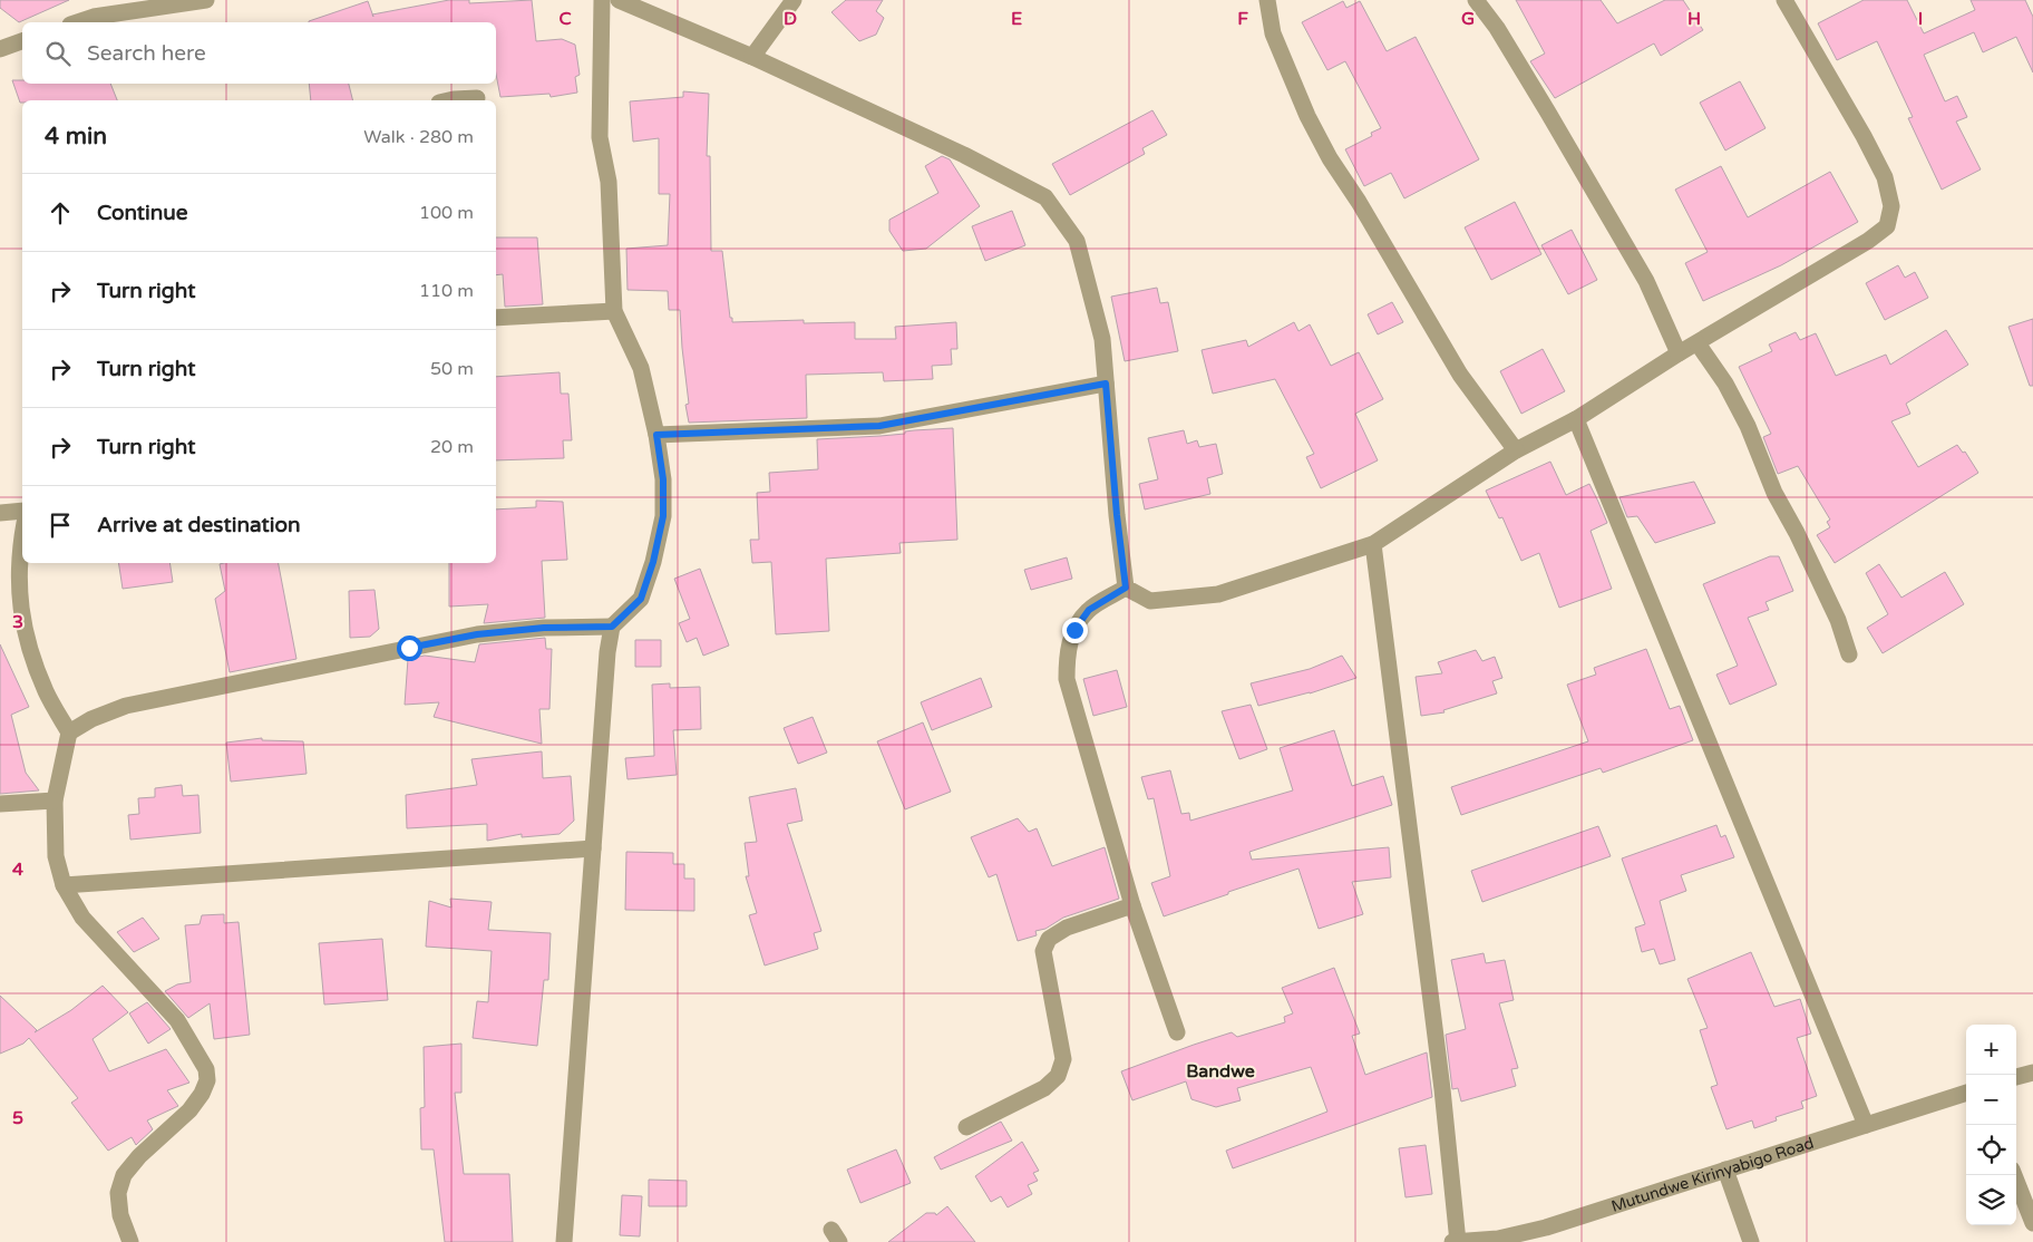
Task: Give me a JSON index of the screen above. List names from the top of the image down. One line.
{"streets":{"street":["Mutundwe Kirinyabigo Road"]},"districts":["Bandwe"],"page":{"search":"Search here","heading":["4 min","Walk · 280 m"],"list":[["Continue","100 m"],["Turn right","110 m"],["Turn right","50 m"],["Turn right","20 m"],"Arrive at destination"],"map_buttons":["+","−"]},"grid":{"columns":["C","D","E","F","G","H","I"],"rows":["3","4","5"]}}
